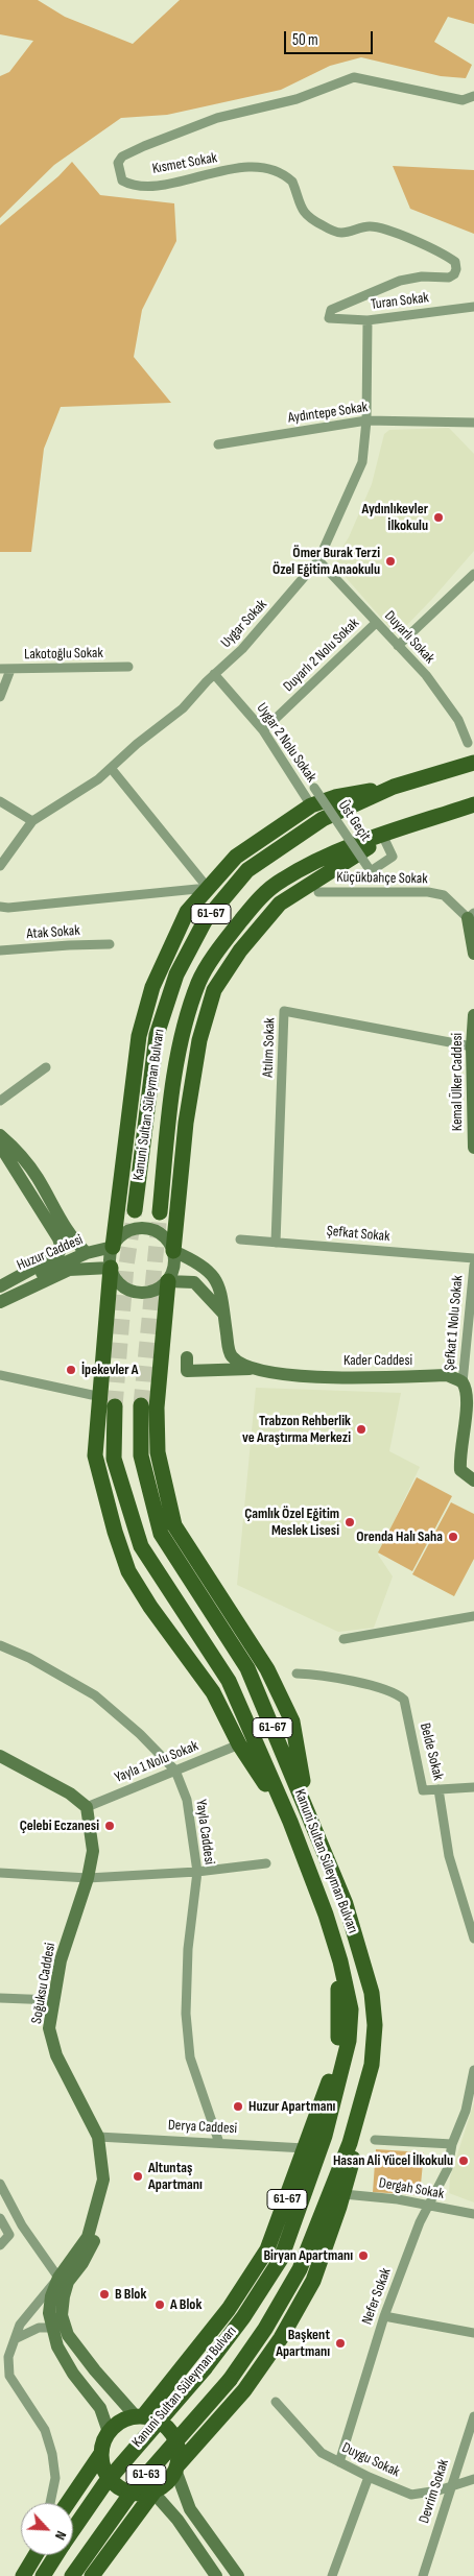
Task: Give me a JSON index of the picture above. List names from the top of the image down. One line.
{"streets":{"main road":["61-67","Kanuni Sultan Süleyman Bulvarı","61-63"],"street":["Kısmet Sokak","Turan Sokak","Aydıntepe Sokak","Uygar Sokak","Duyarlı Sokak","Lakotoğlu Sokak","Duyarlı 2 Nolu Sokak","Uygar 2 Nolu Sokak","Üst Geçit","Küçükbahçe Sokak","Atak Sokak","Atılım Sokak","Kemal Ülker Caddesi","Şefkat Sokak","Huzur Caddesi","Şefkat 1 Nolu Sokak","Kader Caddesi","Belde Sokak","Yayla 1 Nolu Sokak","Yayla Caddesi","Soğuksu Caddesi","Derya Caddesi","Dergah Sokak","Nefer Sokak","Duygu Sokak","Devrim Sokak"]},"crossings":[["Kısmet Sokak","Turan Sokak"],["Turan Sokak","Uygar Sokak"],["Aydıntepe Sokak","Uygar Sokak"],["Uygar Sokak","Duyarlı Sokak"],["Uygar Sokak","Uygar 2 Nolu Sokak"],["Duyarlı Sokak","Duyarlı 2 Nolu Sokak"],["Duyarlı 2 Nolu Sokak","Uygar 2 Nolu Sokak"],["Uygar 2 Nolu Sokak","Üst Geçit"],["Uygar 2 Nolu Sokak","61-67"],["Üst Geçit","61-67"],["61-67","Kanuni Sultan Süleyman Bulvarı"],["61-67","Huzur Caddesi"],["61-67","Kader Caddesi"],["61-67","Yayla 1 Nolu Sokak"],["61-67","Derya Caddesi"],["61-67","Dergah Sokak"],["61-67","61-63"],["Atılım Sokak","Kemal Ülker Caddesi"],["Atılım Sokak","Şefkat Sokak"],["Huzur Caddesi","Kader Caddesi"],["Şefkat 1 Nolu Sokak","Kader Caddesi"],["Yayla 1 Nolu Sokak","Yayla Caddesi"],["Yayla 1 Nolu Sokak","Soğuksu Caddesi"],["Yayla Caddesi","Derya Caddesi"],["Soğuksu Caddesi","Derya Caddesi"],["Dergah Sokak","Nefer Sokak"],["Nefer Sokak","Duygu Sokak"],["Duygu Sokak","Devrim Sokak"]],"places":["Aydınlıkevler İlkokulu","Ömer Burak Terzi Özel Eğitim Anaokulu","İpekevler A","Trabzon Rehberlik ve Araştırma Merkezi","Çamlık Özel Eğitim Meslek Lisesi","Orenda Halı Saha","Çelebi Eczanesi","Huzur Apartmanı","Hasan Ali Yücel İlkokulu","Altuntaş Apartmanı","Biryan Apartmanı","B Blok","A Blok","Başkent Apartmanı"],"scale_bar":"50 m","north":"bottom right"}
